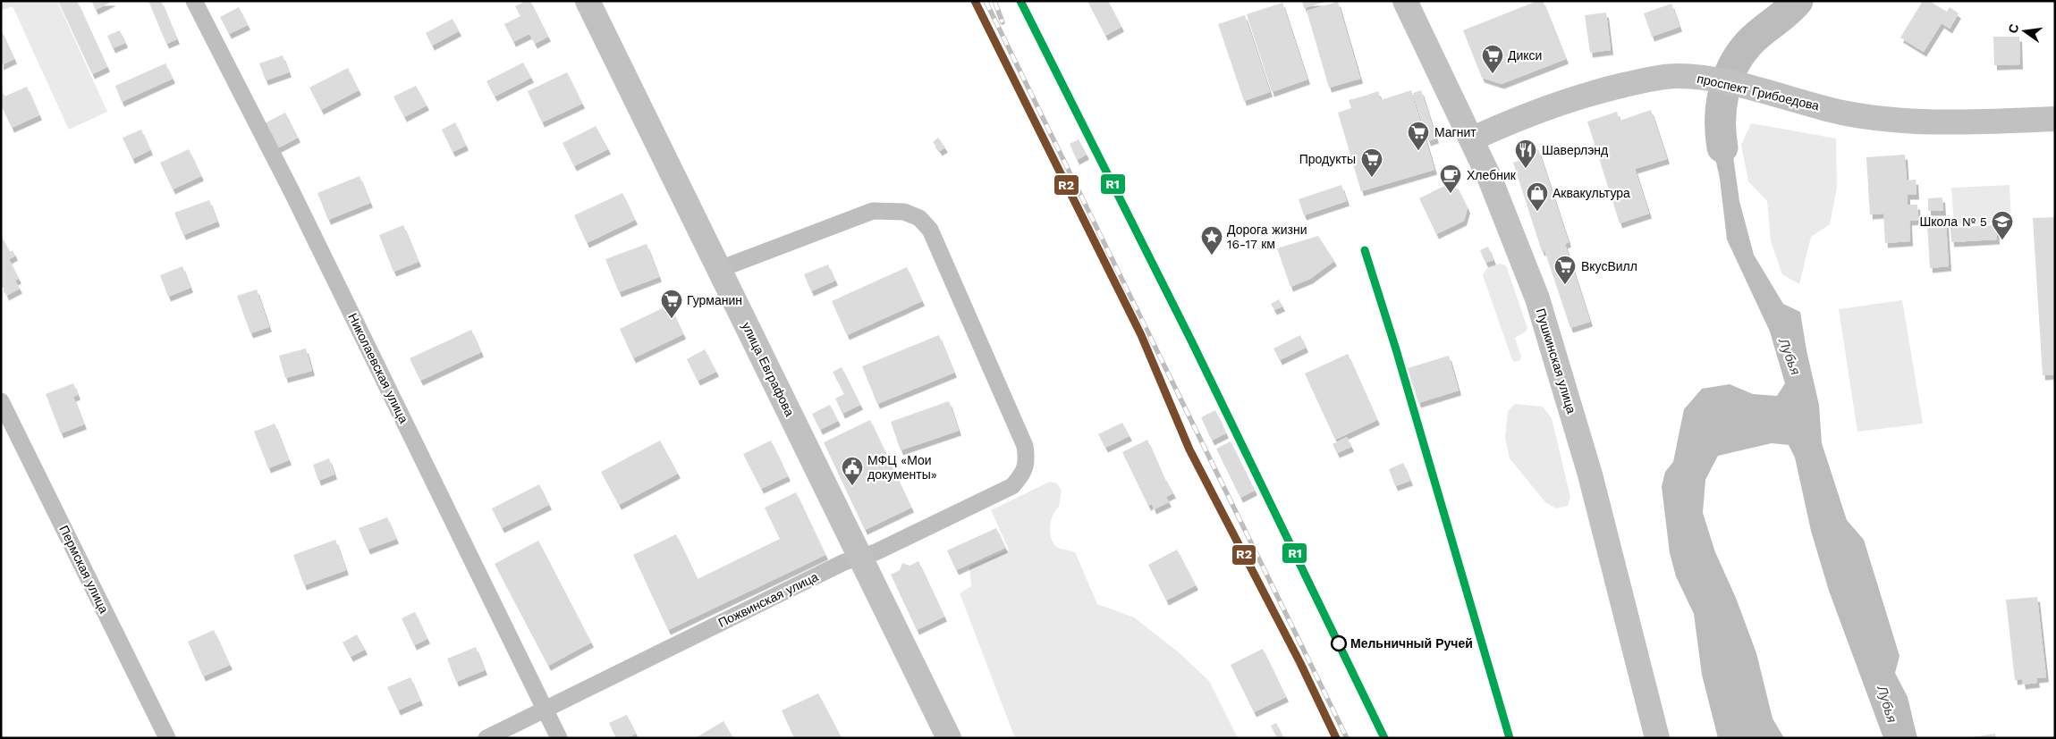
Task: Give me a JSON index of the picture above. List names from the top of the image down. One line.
{"streets":{"street":["проспект Грибоедова","Пушкинская улица","Николаевская улица","улица Евграфова","Пермская улица","Пожвинская улица"]},"crossings":[["проспект Грибоедова","Пушкинская улица"],["Николаевская улица","Пожвинская улица"],["улица Евграфова","Пожвинская улица"]],"water":["Лубья"],"places":{"supermarket":["Дикси","Магнит","Продукты","ВкусВилл","Гурманин"],"restaurant":["Шаверлэнд"],"cafe":["Хлебник"],"shop":["Аквакультура"],"school or university":["Школа № 5"],"place":["Дорога жизни 16-17 км"],"public building":["МФЦ «Мои документы»"],"other":["Мельничный Ручей"]},"lines":["transit line R1","transit line R2"],"north":"left"}
